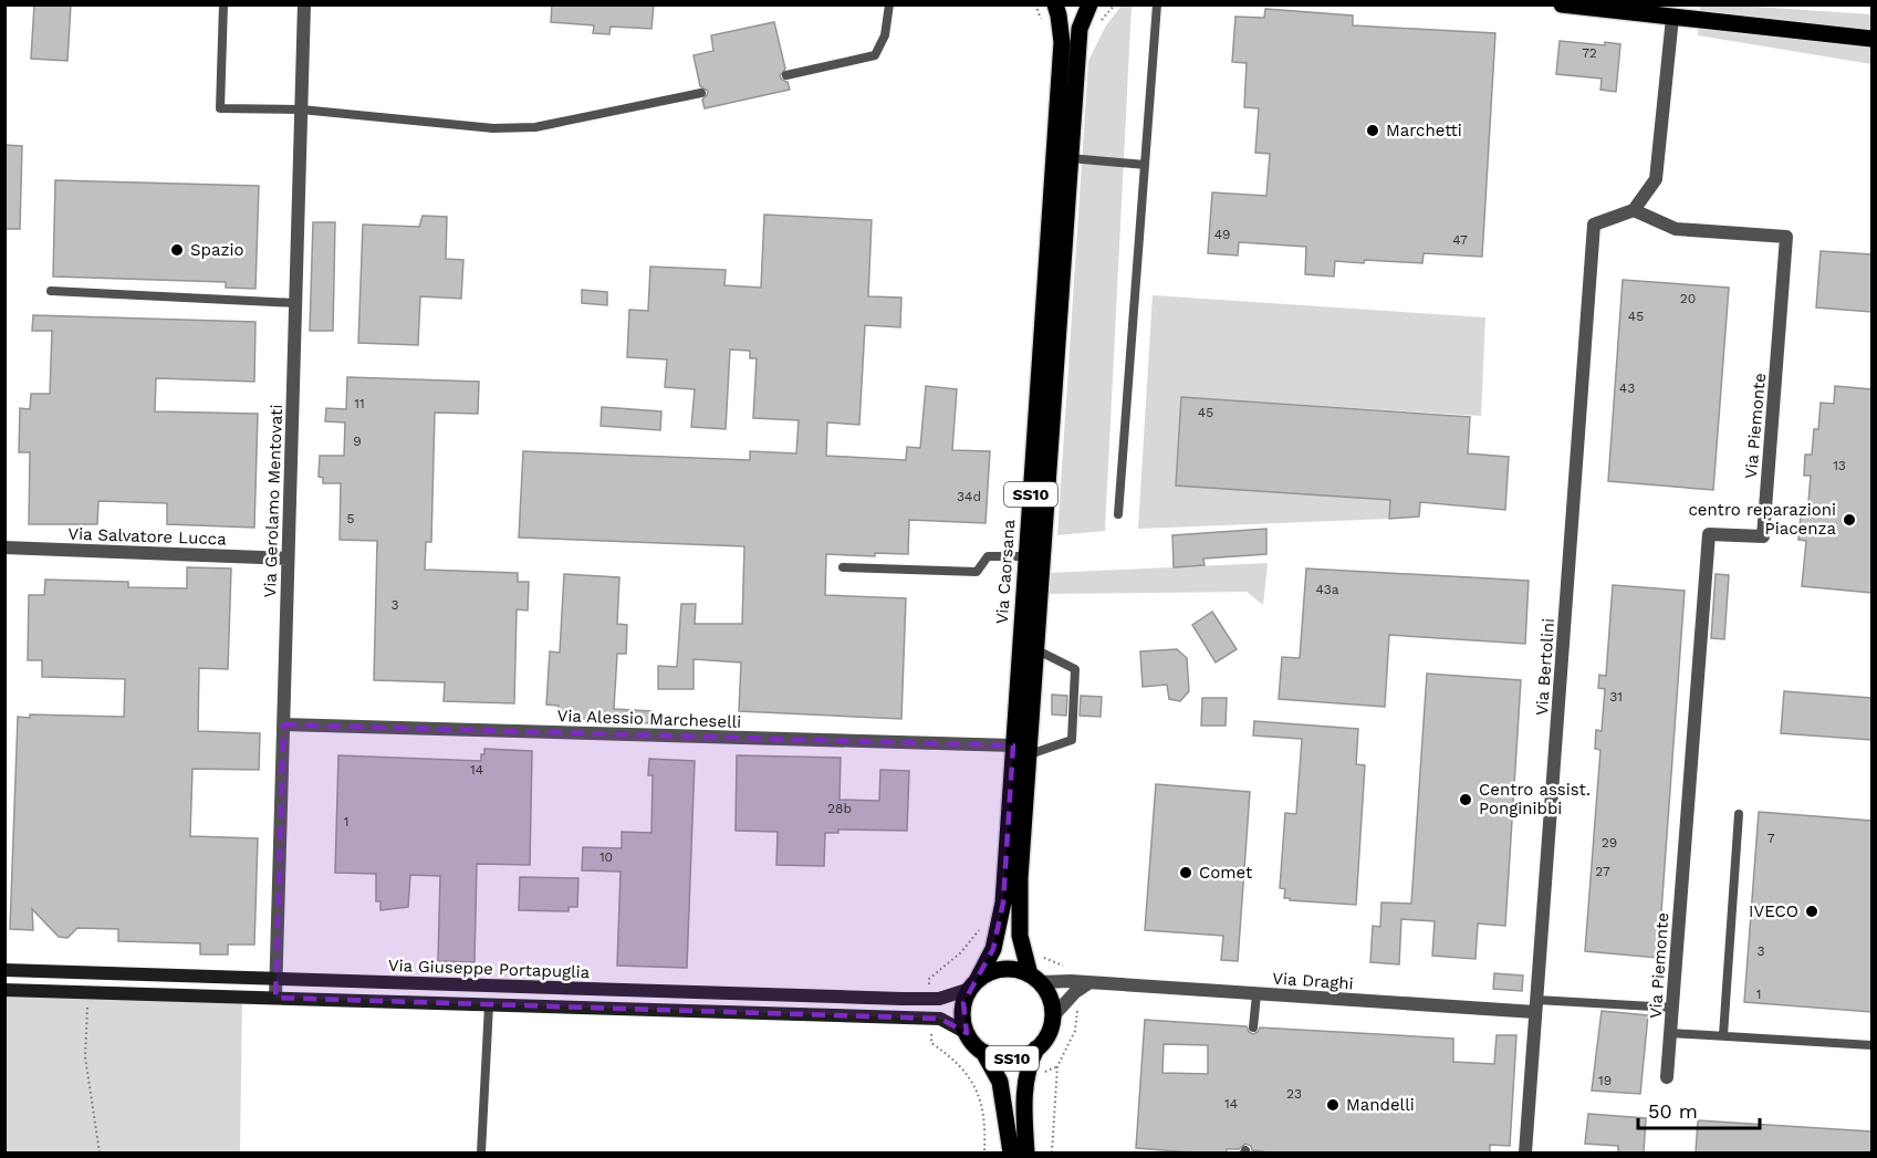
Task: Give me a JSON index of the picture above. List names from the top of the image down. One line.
{"streets":{"main road":["SS10","Via Caorsana","Via Giuseppe Portapuglia"],"street":["Via Piemonte","Via Gerolamo Mentovati","Via Salvatore Lucca","Via Bertolini","Via Alessio Marcheselli","Via Draghi"]},"crossings":[["Via Piemonte","Via Bertolini"],["SS10","Via Caorsana"],["SS10","Via Giuseppe Portapuglia"],["Via Gerolamo Mentovati","Via Salvatore Lucca"],["Via Gerolamo Mentovati","Via Alessio Marcheselli"],["Via Gerolamo Mentovati","Via Giuseppe Portapuglia"],["Via Caorsana","Via Alessio Marcheselli"],["Via Caorsana","Via Giuseppe Portapuglia"],["Via Bertolini","Via Draghi"]],"places":["Marchetti","Spazio","centro reparazioni Piacenza","Centro assist. Ponginibbi","Comet","IVECO","Mandelli"],"house_numbers":["72","49","47","20","45","43","11","45","9","13","34d","5","43a","3","31","14","28b","1","7","29","10","27","3","1","19","23","14"],"scale_bar":"50 m"}
